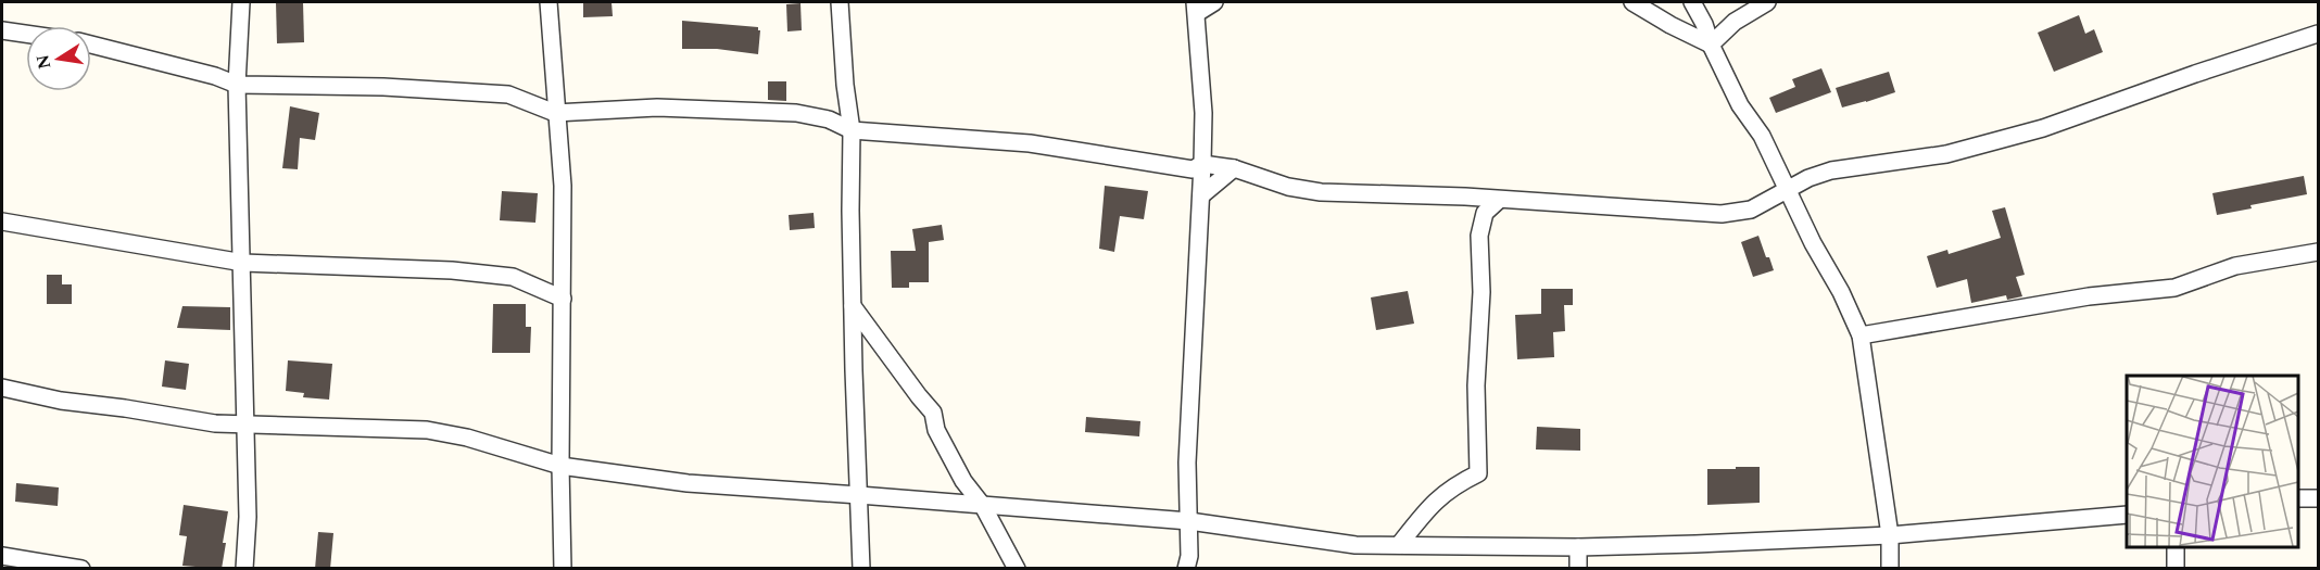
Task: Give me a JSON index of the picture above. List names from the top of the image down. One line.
{"north":"left"}
